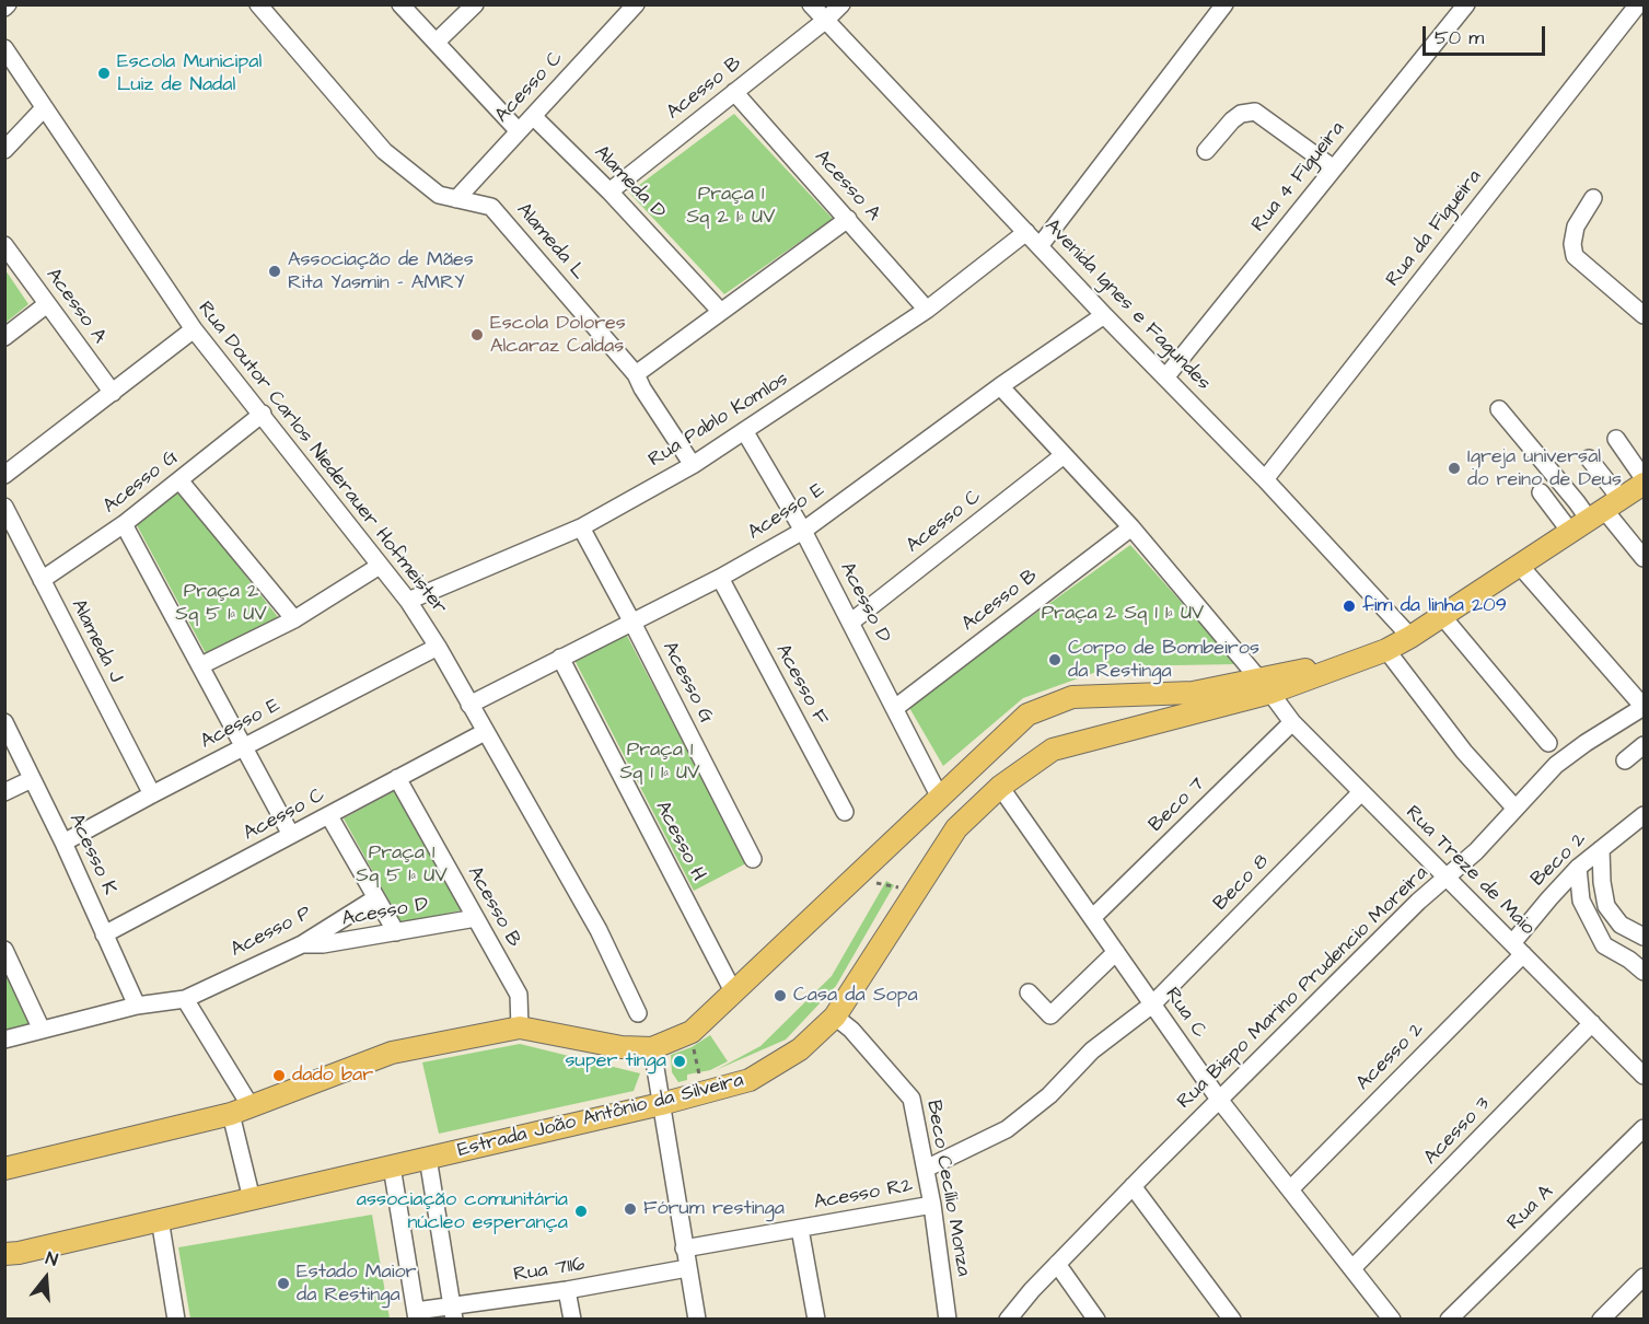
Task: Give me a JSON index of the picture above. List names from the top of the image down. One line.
{"streets":{"main road":["Estrada João Antônio da Silveira"],"street":["Acesso C","Acesso B","Rua 4 Figueira","Alameda D","Acesso A","Rua da Figueira","Alameda L","Avenida Ignes e Fagundes","Rua Pablo Komlos","Rua Doutor Carlos Niederauer Hofmeister","Acesso G","Acesso E","Acesso D","Alameda J","Acesso F","Beco 7","Acesso H","Acesso K","Beco 2","Rua Treze de Maio","Beco 8","Acesso P","Rua Bispo Marino Prudencio Moreira","Rua C","Acesso 2","Acesso 3","Beco Cecílio Monza","Acesso R2","Rua A","Rua 7116"]},"crossings":[["Acesso C","Acesso B"],["Acesso C","Alameda D"],["Acesso C","Alameda L"],["Acesso C","Rua Doutor Carlos Niederauer Hofmeister"],["Acesso C","Acesso D"],["Acesso C","Acesso K"],["Acesso C","Rua Treze de Maio"],["Acesso B","Alameda D"],["Acesso B","Acesso A"],["Acesso B","Avenida Ignes e Fagundes"],["Acesso B","Acesso D"],["Acesso B","Rua Treze de Maio"],["Acesso B","Estrada João Antônio da Silveira"],["Rua 4 Figueira","Avenida Ignes e Fagundes"],["Acesso A","Rua Pablo Komlos"],["Rua da Figueira","Avenida Ignes e Fagundes"],["Alameda L","Rua Pablo Komlos"],["Avenida Ignes e Fagundes","Rua Pablo Komlos"],["Avenida Ignes e Fagundes","Acesso E"],["Avenida Ignes e Fagundes","Estrada João Antônio da Silveira"],["Rua Pablo Komlos","Rua Doutor Carlos Niederauer Hofmeister"],["Rua Pablo Komlos","Acesso G"],["Rua Pablo Komlos","Acesso D"],["Rua Doutor Carlos Niederauer Hofmeister","Acesso G"],["Rua Doutor Carlos Niederauer Hofmeister","Acesso E"],["Acesso G","Acesso E"],["Acesso G","Alameda J"],["Acesso E","Acesso D"],["Acesso E","Alameda J"],["Acesso E","Acesso F"],["Acesso E","Acesso H"],["Acesso E","Acesso K"],["Acesso E","Rua Treze de Maio"],["Acesso D","Acesso P"],["Acesso D","Estrada João Antônio da Silveira"],["Beco 7","Rua Treze de Maio"],["Beco 7","Rua C"],["Acesso H","Estrada João Antônio da Silveira"],["Acesso K","Acesso P"],["Beco 2","Rua Treze de Maio"],["Beco 2","Acesso 2"],["Rua Treze de Maio","Beco 8"],["Rua Treze de Maio","Rua Bispo Marino Prudencio Moreira"],["Rua Treze de Maio","Acesso 2"],["Rua Treze de Maio","Estrada João Antônio da Silveira"],["Rua Treze de Maio","Acesso 3"],["Beco 8","Rua C"],["Beco 8","Beco Cecílio Monza"],["Rua Bispo Marino Prudencio Moreira","Rua C"],["Rua C","Acesso 2"],["Rua C","Estrada João Antônio da Silveira"],["Rua C","Acesso 3"],["Estrada João Antônio da Silveira","Beco Cecílio Monza"],["Beco Cecílio Monza","Acesso R2"]],"parks":["Praça 1 Sq 2 1ª UV","Praça 2 Sq 5 1ª UV","Praça 2 Sq 1 1ª UV","Praça 1 Sq 1 1ª UV","Praça 1 Sq 5 1ª UV"],"places":["Escola Municipal Luiz de Nadal","Associação de Mães Rita Yasmin - AMRY","Escola Dolores Alcaraz Caldas","Igreja universal do reino de Deus","fim da linha 209","Corpo de Bombeiros da Restinga","Casa da Sopa","super tinga","dado bar","Fórum restinga","associação comunitária núcleo esperança","Estado Maior da Restinga"],"scale_bar":"50 m","north":"top"}
